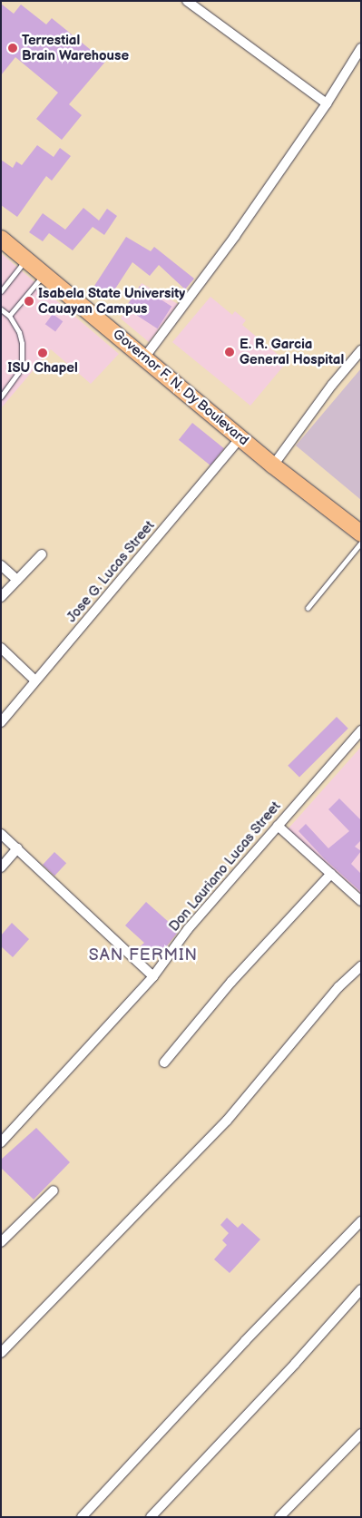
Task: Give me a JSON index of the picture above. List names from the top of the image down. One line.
{"streets":{"highway":["Governor F. N. Dy Boulevard"],"street":["Jose G. Lucas Street","Don Lauriano Lucas Street"]},"crossings":[["Governor F. N. Dy Boulevard","Jose G. Lucas Street"]],"districts":["SAN FERMIN"],"places":["Terrestial Brain Warehouse","Isabela State University Cauayan Campus","E. R. Garcia General Hospital","ISU Chapel"]}
